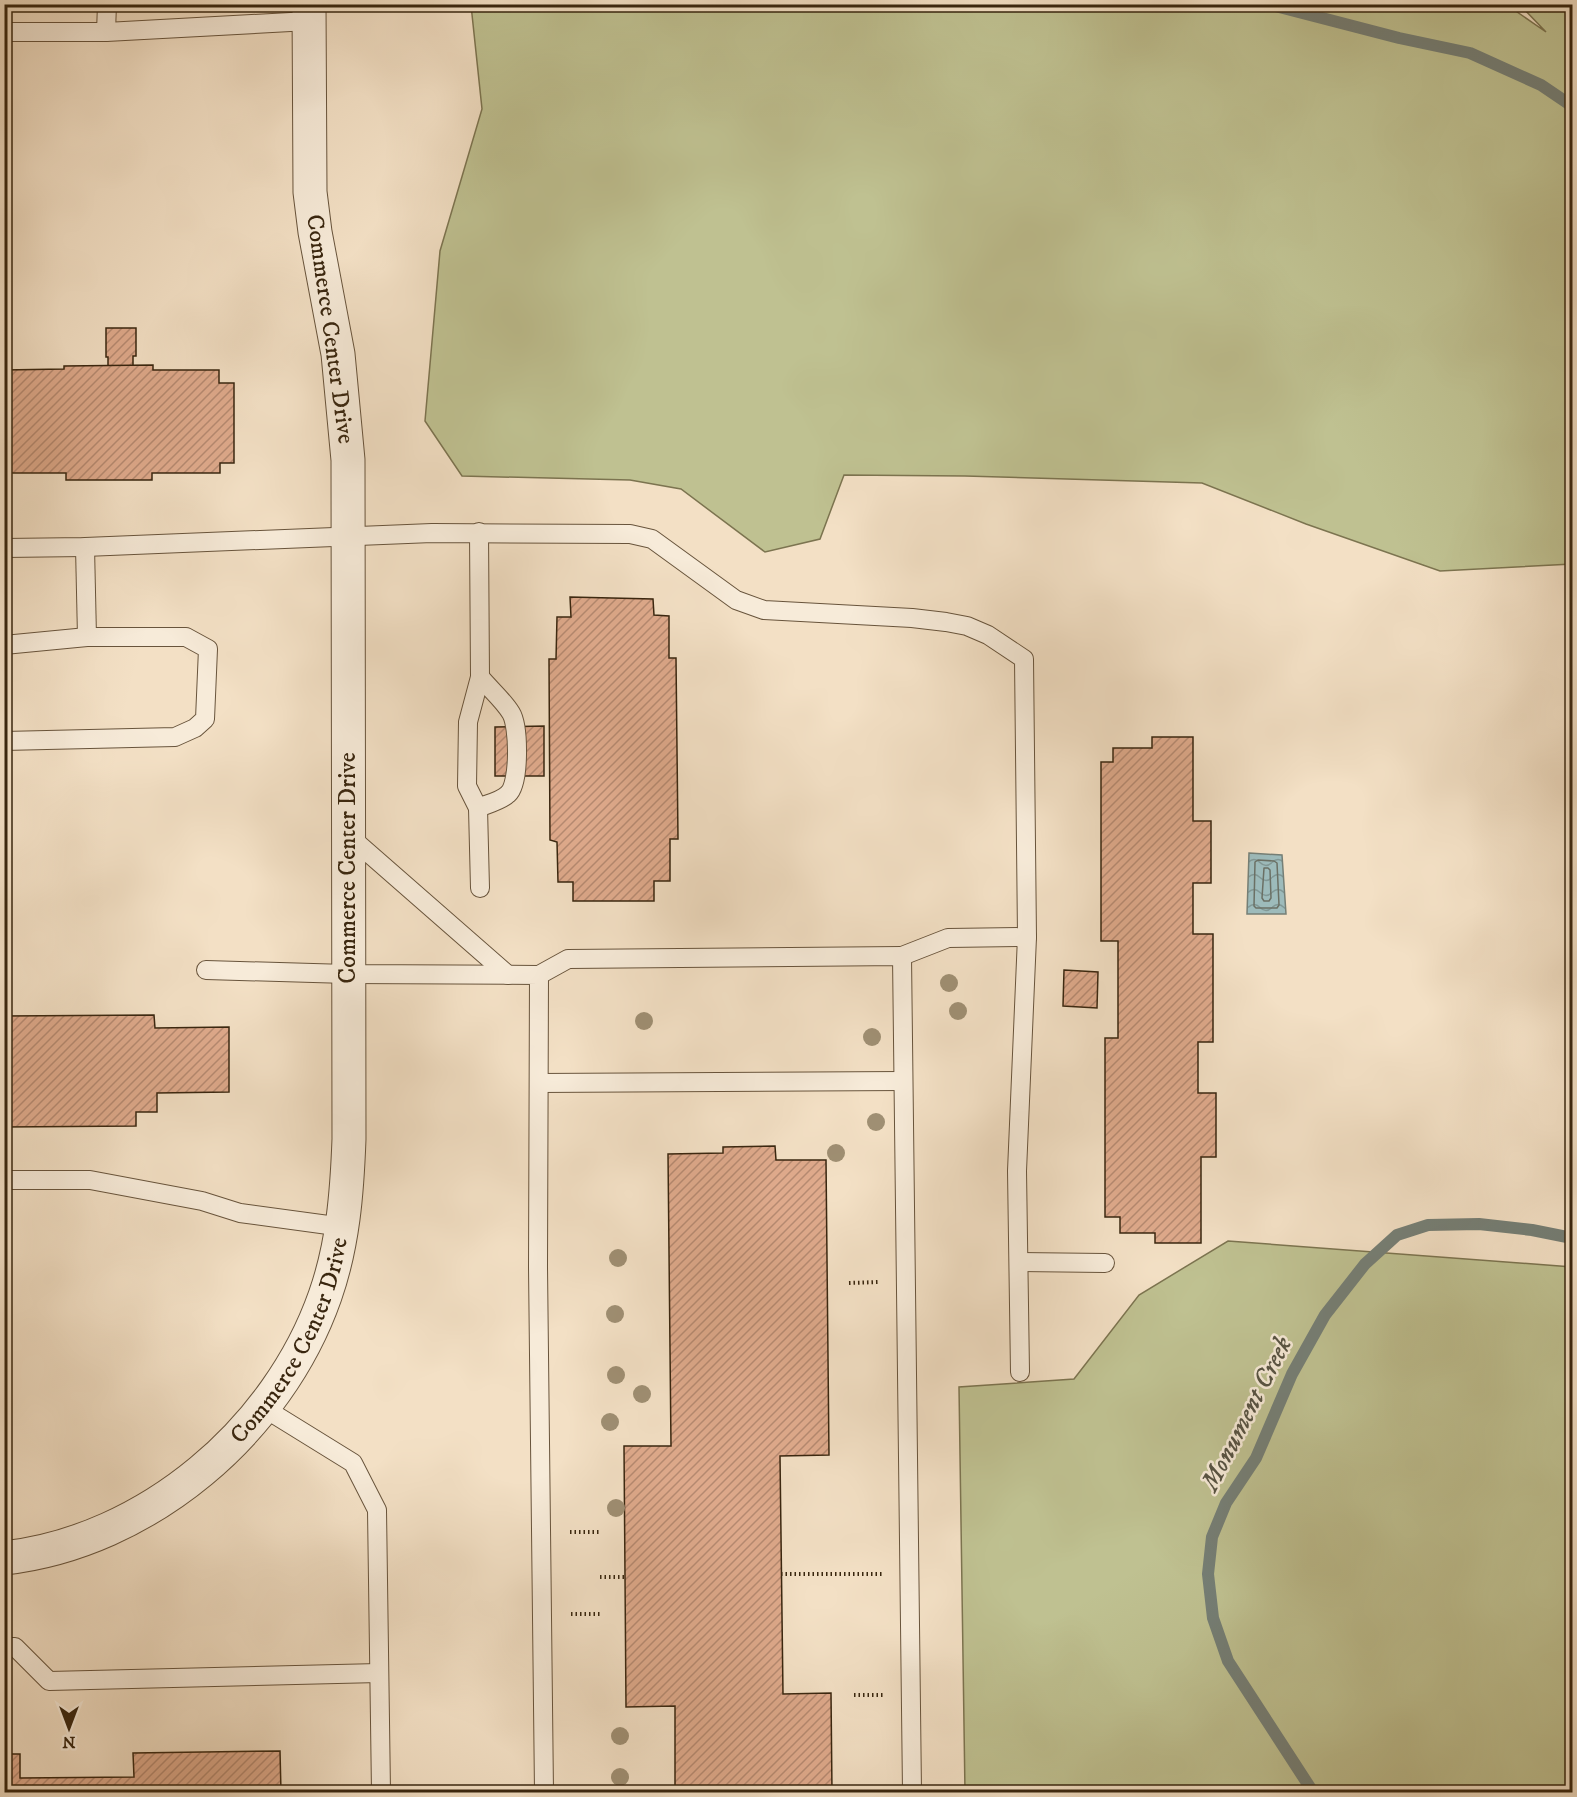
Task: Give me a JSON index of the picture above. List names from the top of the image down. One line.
{"streets":{"street":["Commerce Center Drive"]},"water":["Monument Creek"],"north":"bottom"}
